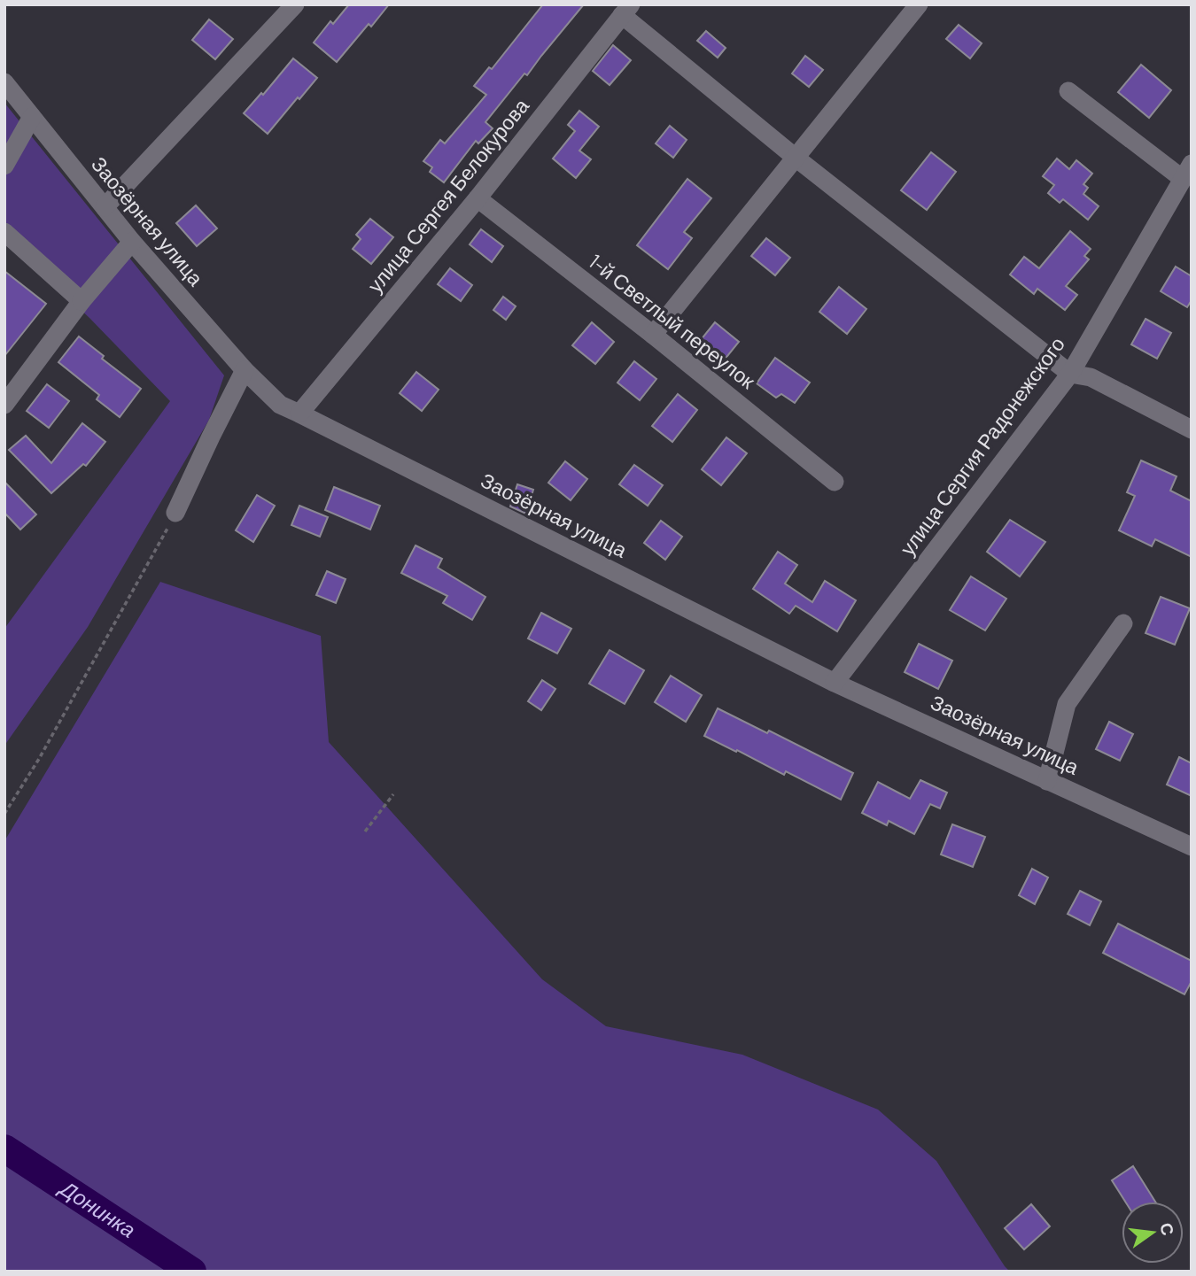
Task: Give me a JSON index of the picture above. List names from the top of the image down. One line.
{"streets":{"street":["улица Сергея Белокурова","Заозёрная улица","1-й Светлый переулок","улица Сергия Радонежского"]},"crossings":[["улица Сергея Белокурова","Заозёрная улица"],["улица Сергея Белокурова","1-й Светлый переулок"],["Заозёрная улица","улица Сергия Радонежского"]],"water":["Донинка"],"north":"right"}
